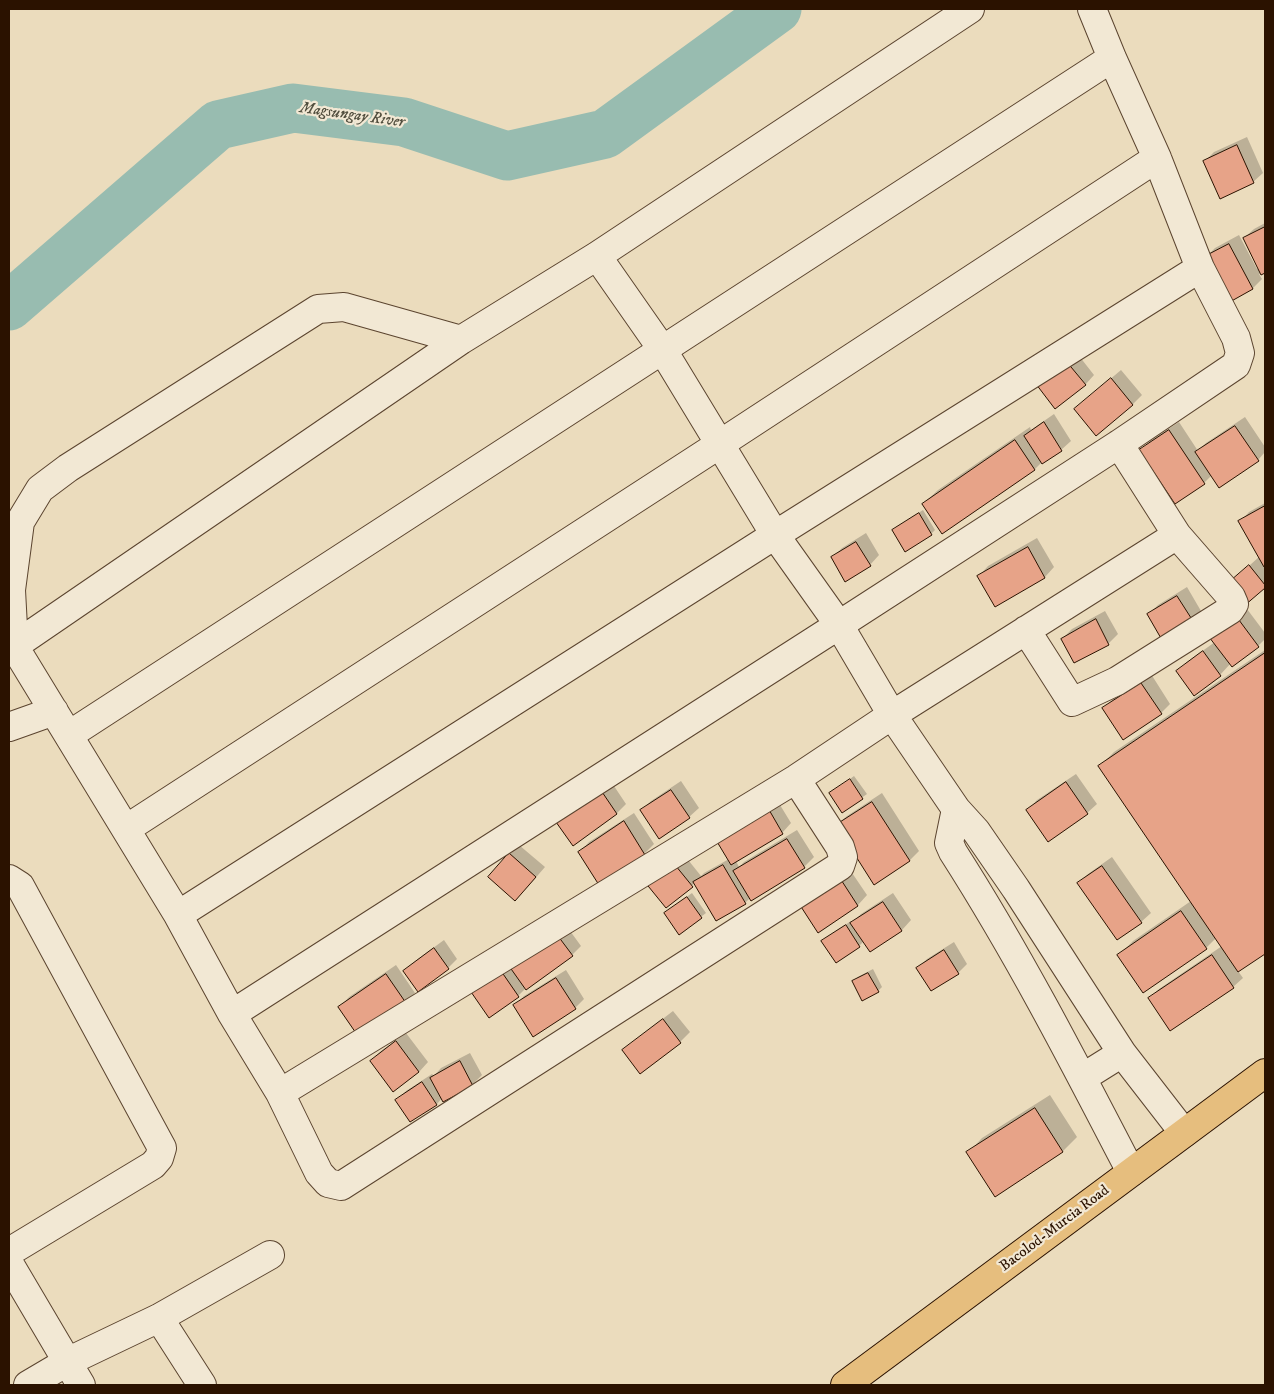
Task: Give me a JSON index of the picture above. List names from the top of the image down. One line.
{"streets":{"main road":["Bacolod-Murcia Road"]},"water":["Magsungay River"]}
